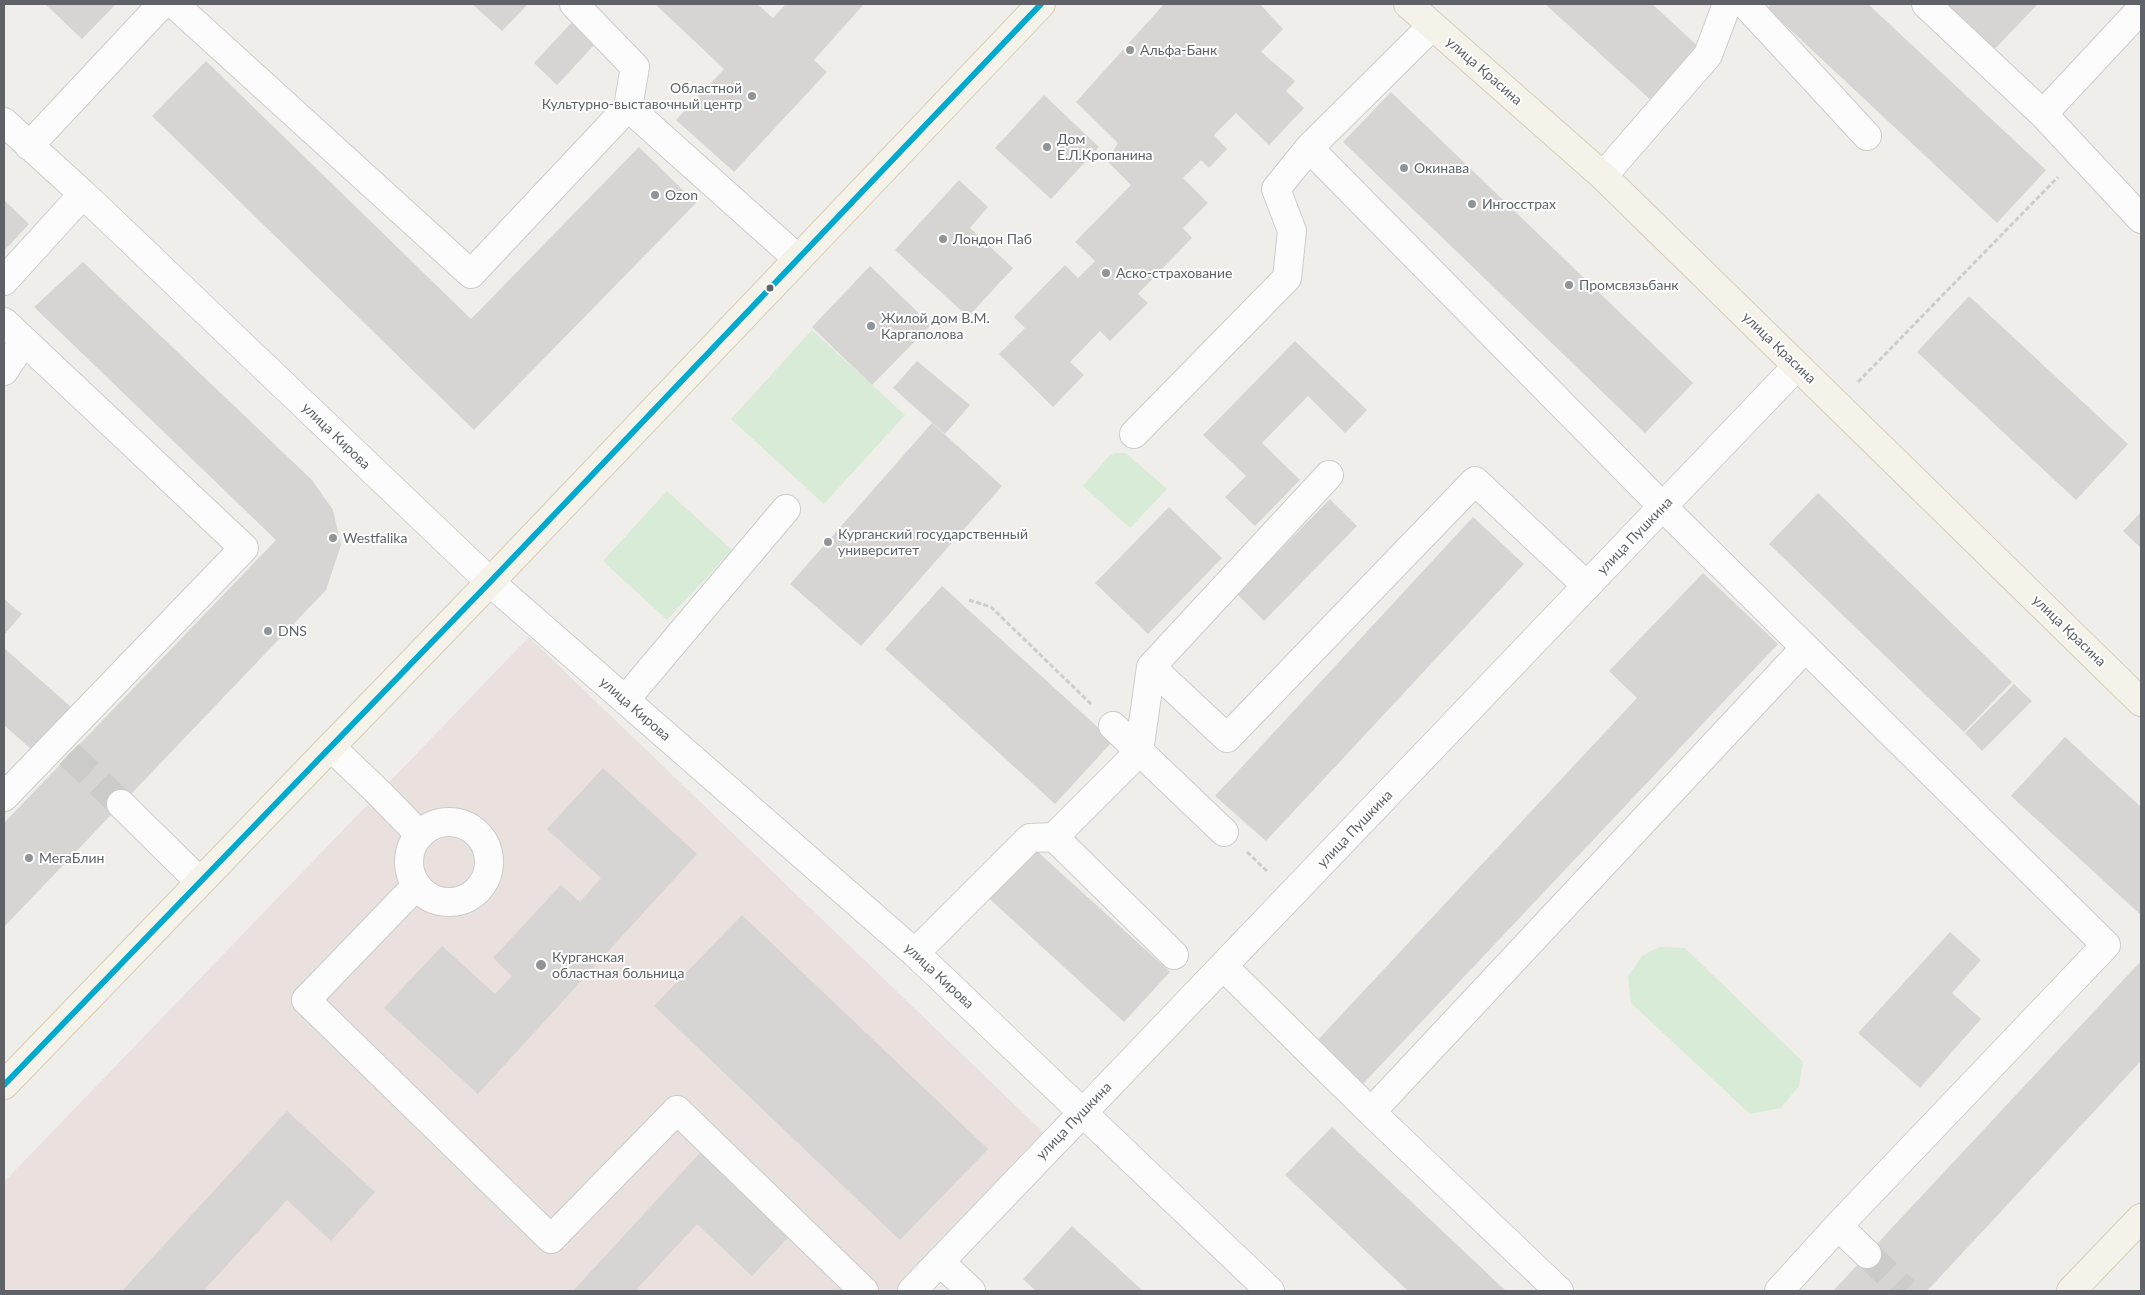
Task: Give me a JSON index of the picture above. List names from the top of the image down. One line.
{"streets":{"main road":["улица Красина"],"street":["улица Кирова","улица Пушкина"]},"crossings":[["улица Красина","улица Пушкина"],["улица Кирова","улица Пушкина"]],"places":["Альфа-Банк","Областной Культурно-выставочный центр","Дом Е.Л.Кропанина","Окинава","Ozon","Ингосстрах","Лондон Паб","Аско-страхование","Промсвязьбанк","Жилой дом В.М. Каргаполова","Westfalika","Курганский государственный университет","DNS","МегаБлин","Курганская областная больница"]}
